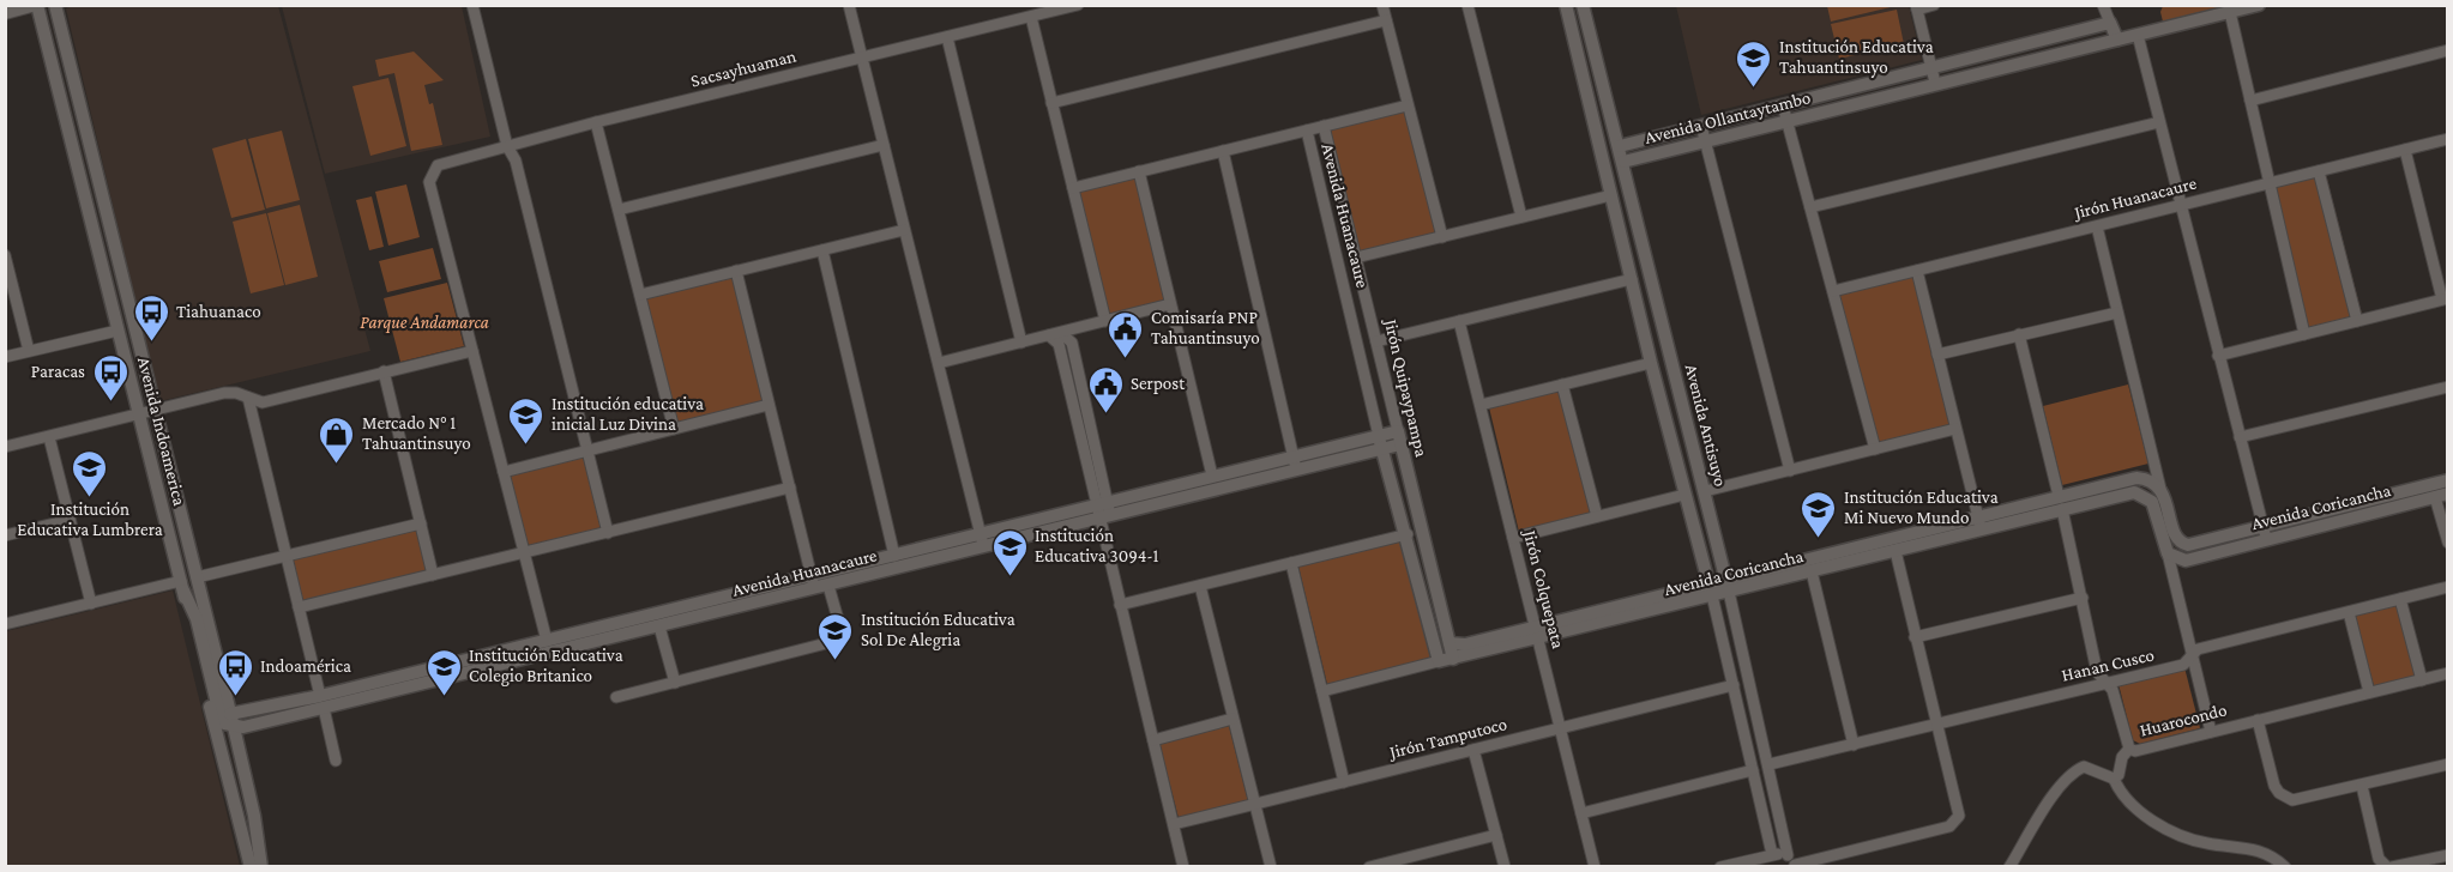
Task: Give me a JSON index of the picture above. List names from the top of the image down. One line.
{"streets":{"street":["Sacsayhuaman","Avenida Ollantaytambo","Jirón Huanacaure","Avenida Huanacaure","Jirón Quipaypampa","Avenida Antisuyo","Avenida Indoamerica","Avenida Coricancha","Jirón Colquepata","Hanan Cusco","Huarocondo","Jirón Tamputoco"]},"crossings":[["Avenida Ollantaytambo","Avenida Antisuyo"],["Avenida Huanacaure","Jirón Quipaypampa"],["Avenida Huanacaure","Avenida Indoamerica"],["Jirón Quipaypampa","Avenida Coricancha"],["Avenida Antisuyo","Avenida Coricancha"],["Avenida Antisuyo","Hanan Cusco"],["Avenida Coricancha","Jirón Colquepata"],["Avenida Coricancha","Huarocondo"],["Jirón Colquepata","Jirón Tamputoco"],["Hanan Cusco","Huarocondo"]],"parks":["Parque Andamarca"],"places":{"school or university":["Institución Educativa Tahuantinsuyo","Institución educativa inicial Luz Divina","Institución Educativa Lumbrera","Institución Educativa Mi Nuevo Mundo","Institución Educativa 3094-1","Institución Educativa Sol De Alegria","Institución Educativa Colegio Britanico"],"bus stop":["Tiahuanaco","Paracas","Indoamérica"],"public building":["Comisaría PNP Tahuantinsuyo","Serpost"],"shop":["Mercado N° 1 Tahuantinsuyo"]}}
